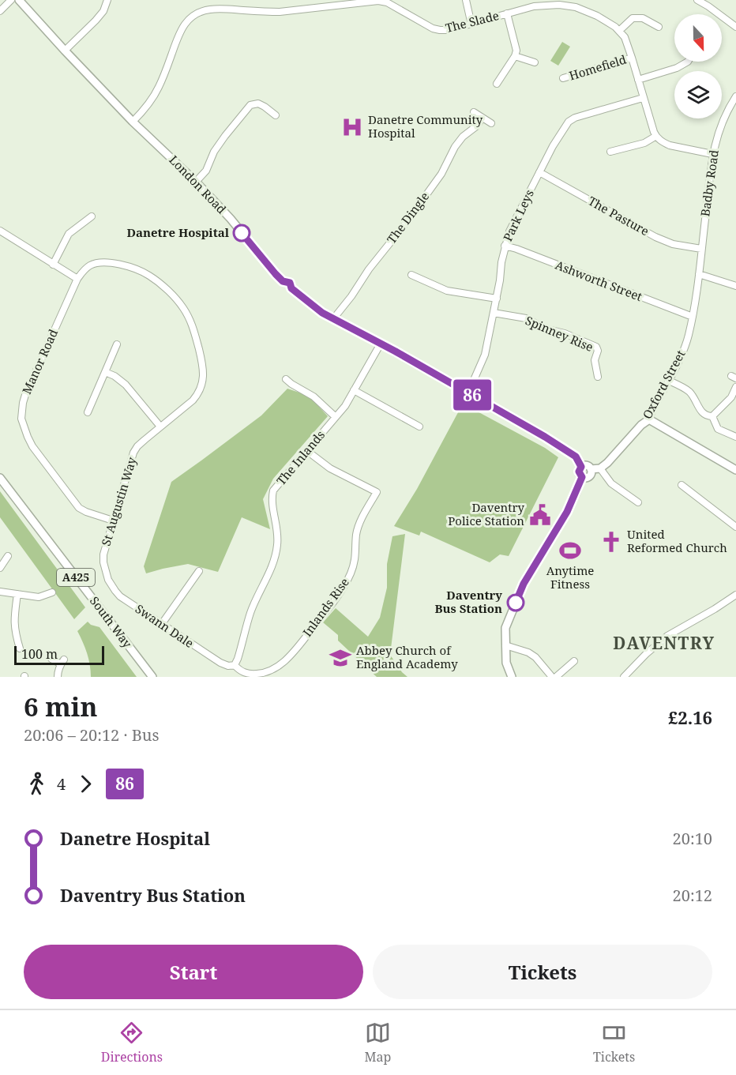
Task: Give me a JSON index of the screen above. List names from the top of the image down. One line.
{"streets":{"main road":["London Road","Oxford Street","A425","South Way"],"street":["The Slade","Homefield","Badby Road","Park Leys","The Pasture","The Dingle","Ashworth Street","Spinney Rise","Manor Road","The Inlands","St Augustin Way","Inlands Rise","Swann Dale"]},"crossings":[["The Slade","Homefield"],["The Slade","London Road"],["The Slade","Park Leys"],["Badby Road","The Pasture"],["Badby Road","Oxford Street"],["London Road","Park Leys"],["London Road","The Dingle"],["London Road","The Inlands"],["Park Leys","The Pasture"],["Park Leys","Ashworth Street"],["Park Leys","Spinney Rise"],["Ashworth Street","Oxford Street"],["Manor Road","St Augustin Way"],["The Inlands","Inlands Rise"],["The Inlands","Swann Dale"],["St Augustin Way","Swann Dale"],["Inlands Rise","Swann Dale"]],"districts":["DAVENTRY"],"places":{"hospital":["Danetre Community Hospital"],"other":["Danetre Hospital","Daventry Bus Station"],"public building":["Daventry Police Station"],"church":["United Reformed Church"],"sports":["Anytime Fitness"],"school or university":["Abbey Church of England Academy"]},"lines":["bus line 86"],"scale_bar":"100 m","north":"bottom","page":{"on_map":"86","scale":"100 m","heading":["6 min","20:06 – 20:12 · Bus","£2.16"],"legs":["4","86"],"list":[{"name":"Danetre Hospital","value":"20:10"},{"name":"Daventry Bus Station","value":"20:12"}],"buttons":["Start","Tickets"],"tabs":["Directions","Map","Tickets"]}}
